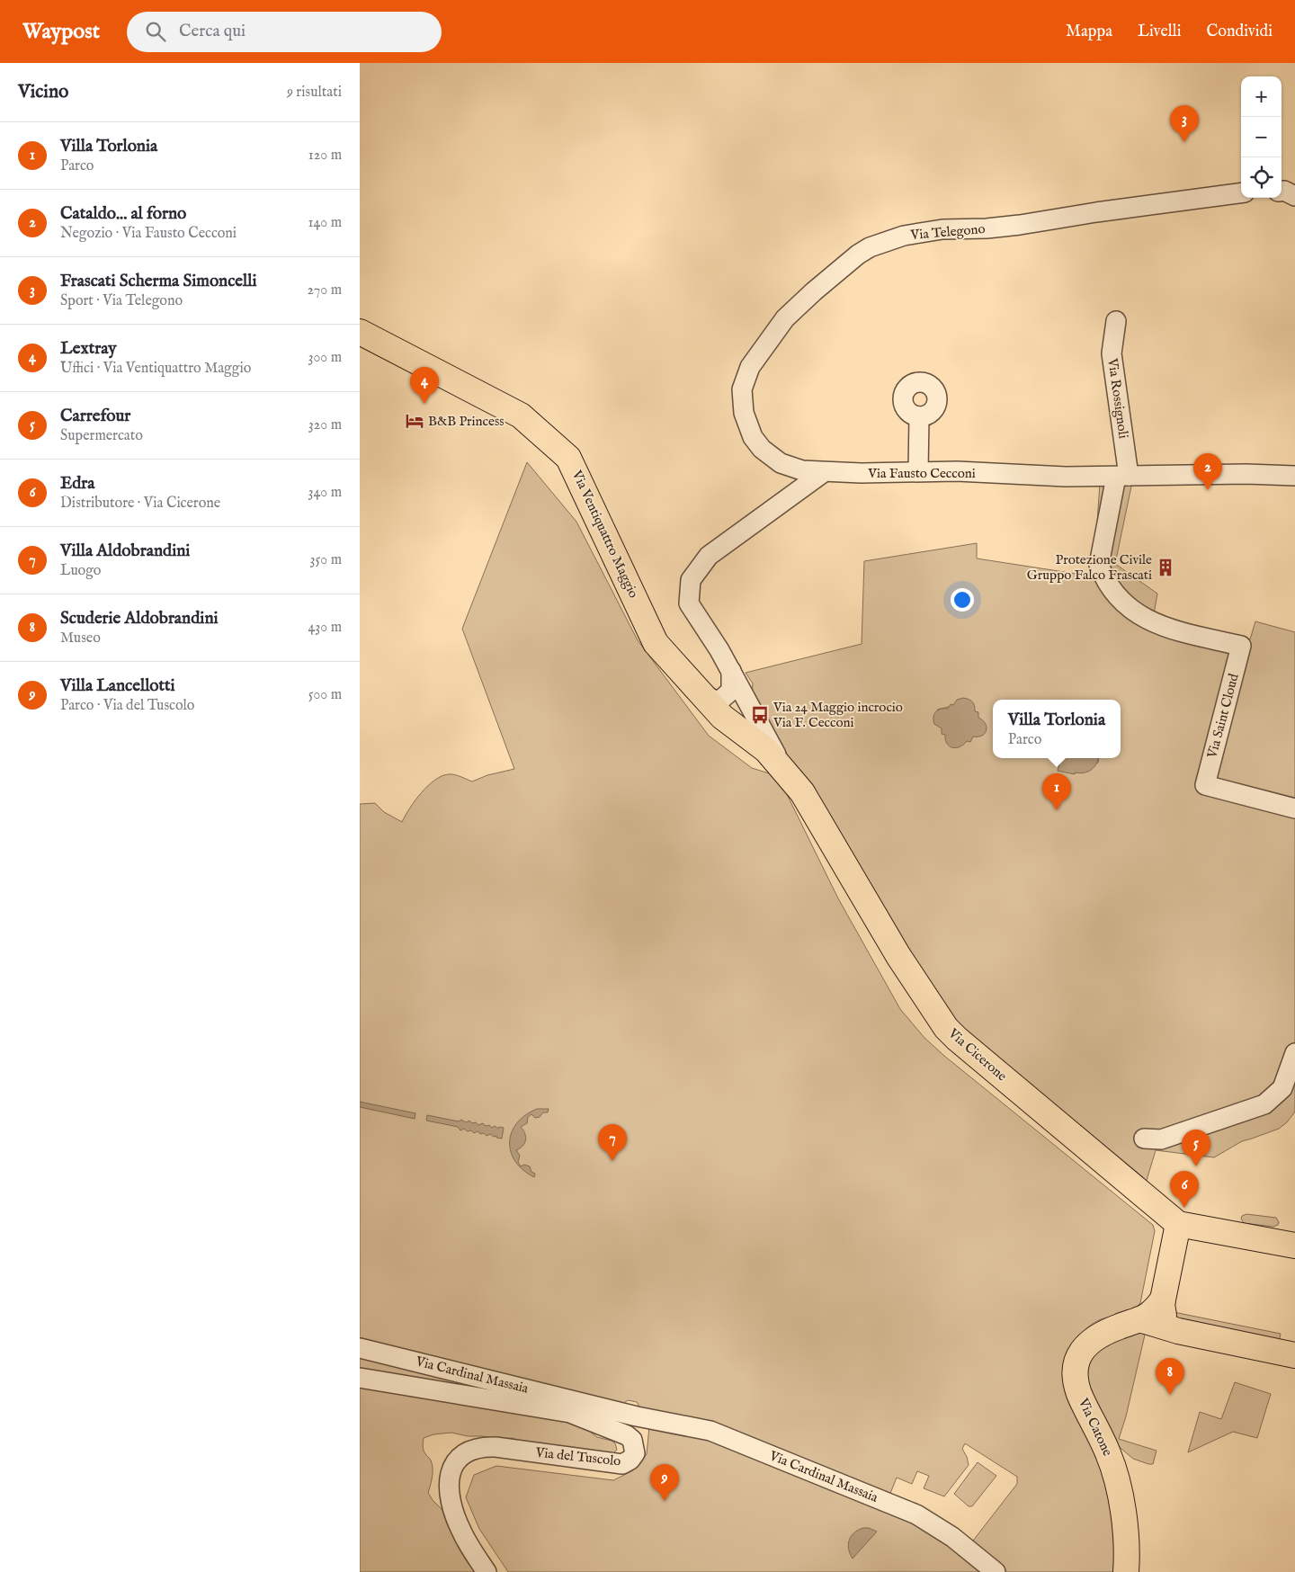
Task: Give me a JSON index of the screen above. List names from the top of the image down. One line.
{"streets":{"main road":["Via Ventiquattro Maggio","Via Cicerone","Via Catone"],"street":["Via Telegono","Via Rossignoli","Via Fausto Cecconi","Via Saint Cloud","Via Cardinal Massaia","Via del Tuscolo"]},"crossings":[["Via Telegono","Via Fausto Cecconi"],["Via Rossignoli","Via Fausto Cecconi"],["Via Rossignoli","Via Saint Cloud"],["Via Ventiquattro Maggio","Via Cicerone"]],"places":{"hotel":["B&B Princess"],"building":["Protezione Civile Gruppo Falco Frascati"],"bus stop":["Via 24 Maggio incrocio Via F. Cecconi"]},"page":{"header":"Waypost","search":"Cerca qui","nav":["Mappa","Livelli","Condividi"],"heading":["Vicino","9 risultati"],"map_buttons":["+","−"],"pins":["3","4","2","1","7","5","6","8","9"],"list":[{"mark":"1","name":"Villa Torlonia","note":"Parco","value":"120 m"},{"mark":"2","name":"Cataldo... al forno","note":"Negozio · Via Fausto Cecconi","value":"140 m"},{"mark":"3","name":"Frascati Scherma Simoncelli","note":"Sport · Via Telegono","value":"270 m"},{"mark":"4","name":"Lextray","note":"Uffici · Via Ventiquattro Maggio","value":"300 m"},{"mark":"5","name":"Carrefour","note":"Supermercato","value":"320 m"},{"mark":"6","name":"Edra","note":"Distributore · Via Cicerone","value":"340 m"},{"mark":"7","name":"Villa Aldobrandini","note":"Luogo","value":"350 m"},{"mark":"8","name":"Scuderie Aldobrandini","note":"Museo","value":"430 m"},{"mark":"9","name":"Villa Lancellotti","note":"Parco · Via del Tuscolo","value":"500 m"}],"popup":["Villa Torlonia","Parco"]}}
